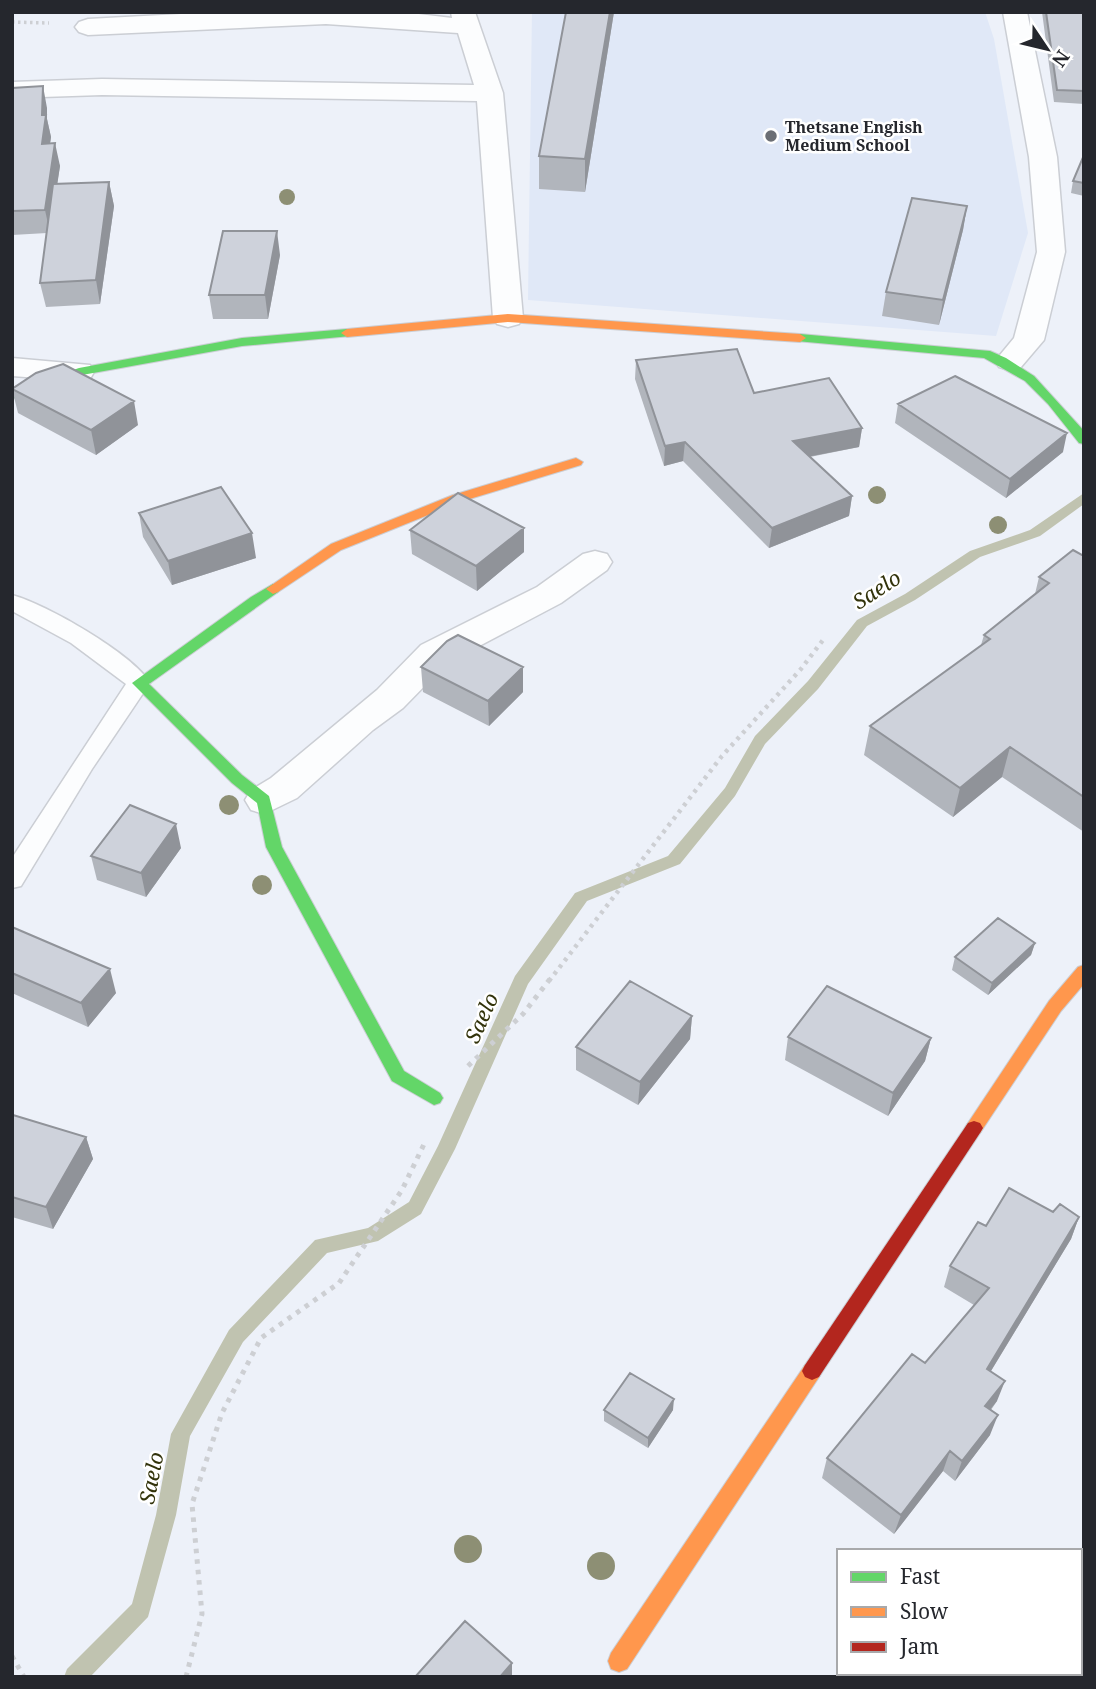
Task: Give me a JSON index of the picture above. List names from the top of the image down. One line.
{"water":["Saelo"],"places":["Thetsane English Medium School"],"legend":["Fast","Slow","Jam"],"north":"bottom right"}
